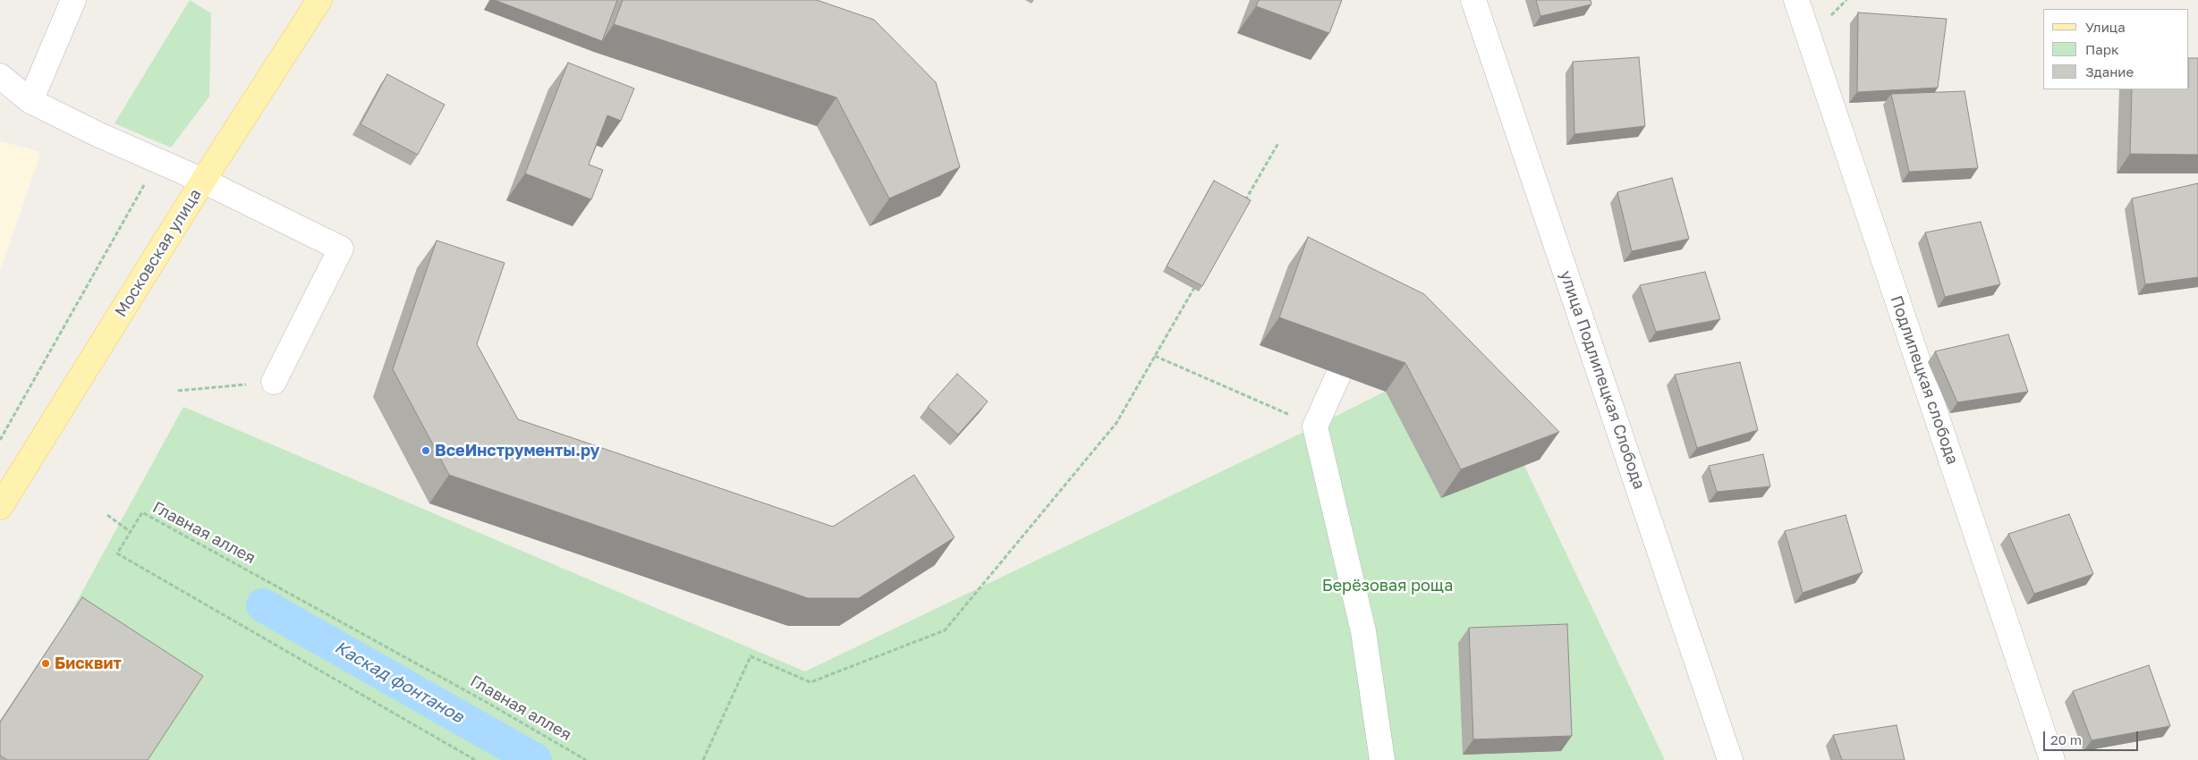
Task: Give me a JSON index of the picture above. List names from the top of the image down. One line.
{"streets":{"main road":["Московская улица"],"street":["улица Подлипецкая Слобода","Подлипецкая слобода"],"path":["Главная аллея"]},"water":["Каскад фонтанов"],"parks":["Берёзовая роща"],"places":["ВсеИнструменты.ру","Бисквит"],"legend":["Улица","Парк","Здание"],"scale_bar":"20 m"}
